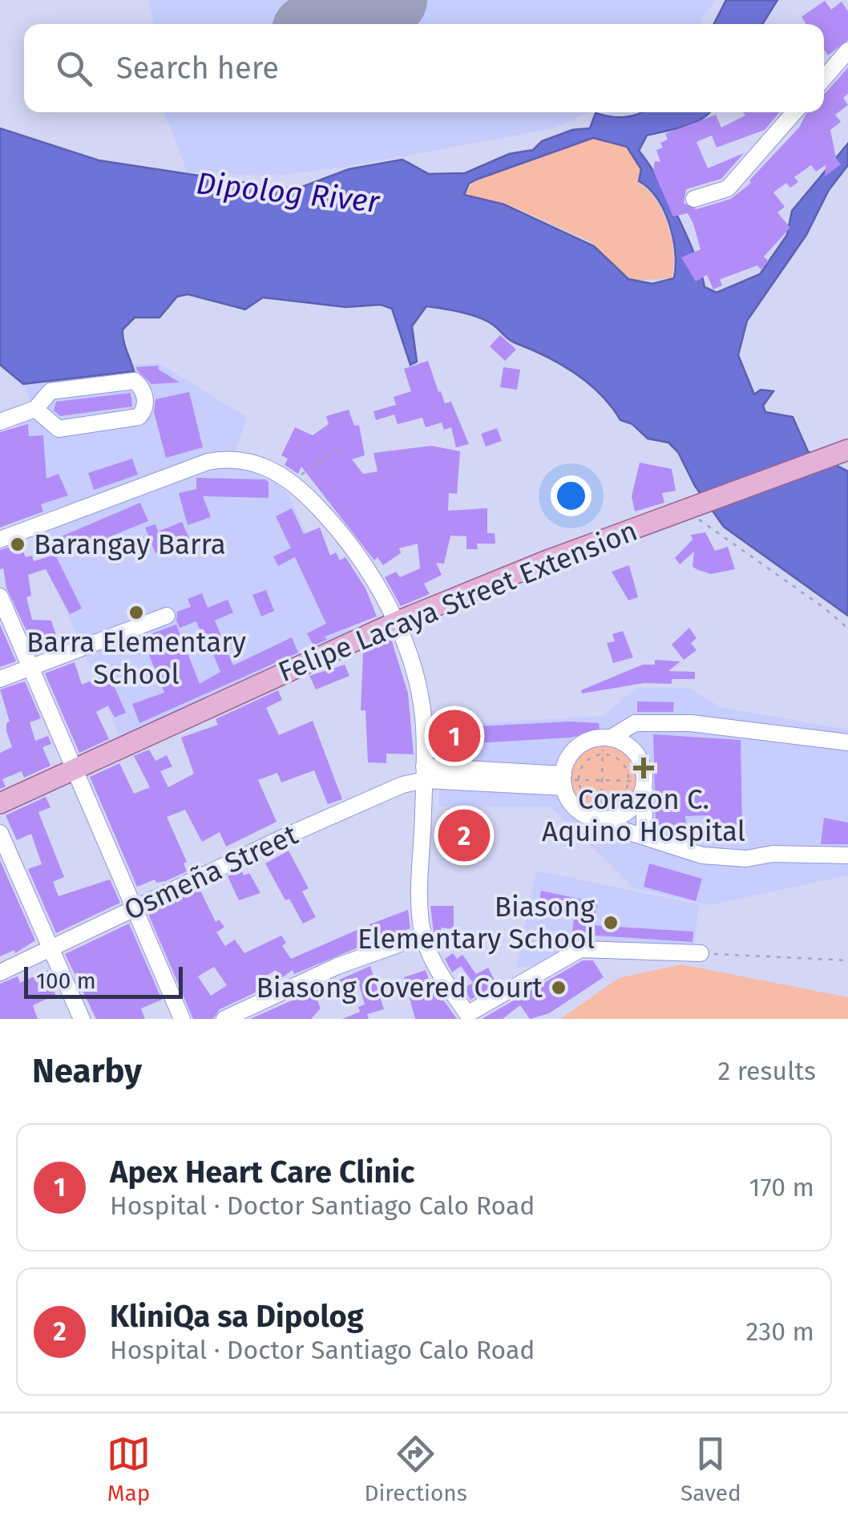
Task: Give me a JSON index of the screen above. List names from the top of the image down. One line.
{"streets":{"main road":["Felipe Lacaya Street Extension"],"street":["Osmeña Street"]},"water":["Dipolog River"],"places":{"other":["Barangay Barra","Barra Elementary School","Biasong Elementary School","Biasong Covered Court"],"health":["Corazon C. Aquino Hospital"]},"scale_bar":"100 m","page":{"search":"Search here","pins":["1","2"],"scale":"100 m","heading":["Nearby","2 results"],"list":[{"mark":"1","name":"Apex Heart Care Clinic","note":"Hospital · Doctor Santiago Calo Road","value":"170 m"},{"mark":"2","name":"KliniQa sa Dipolog","note":"Hospital · Doctor Santiago Calo Road","value":"230 m"}],"nav":["Map","Directions","Saved"]}}
